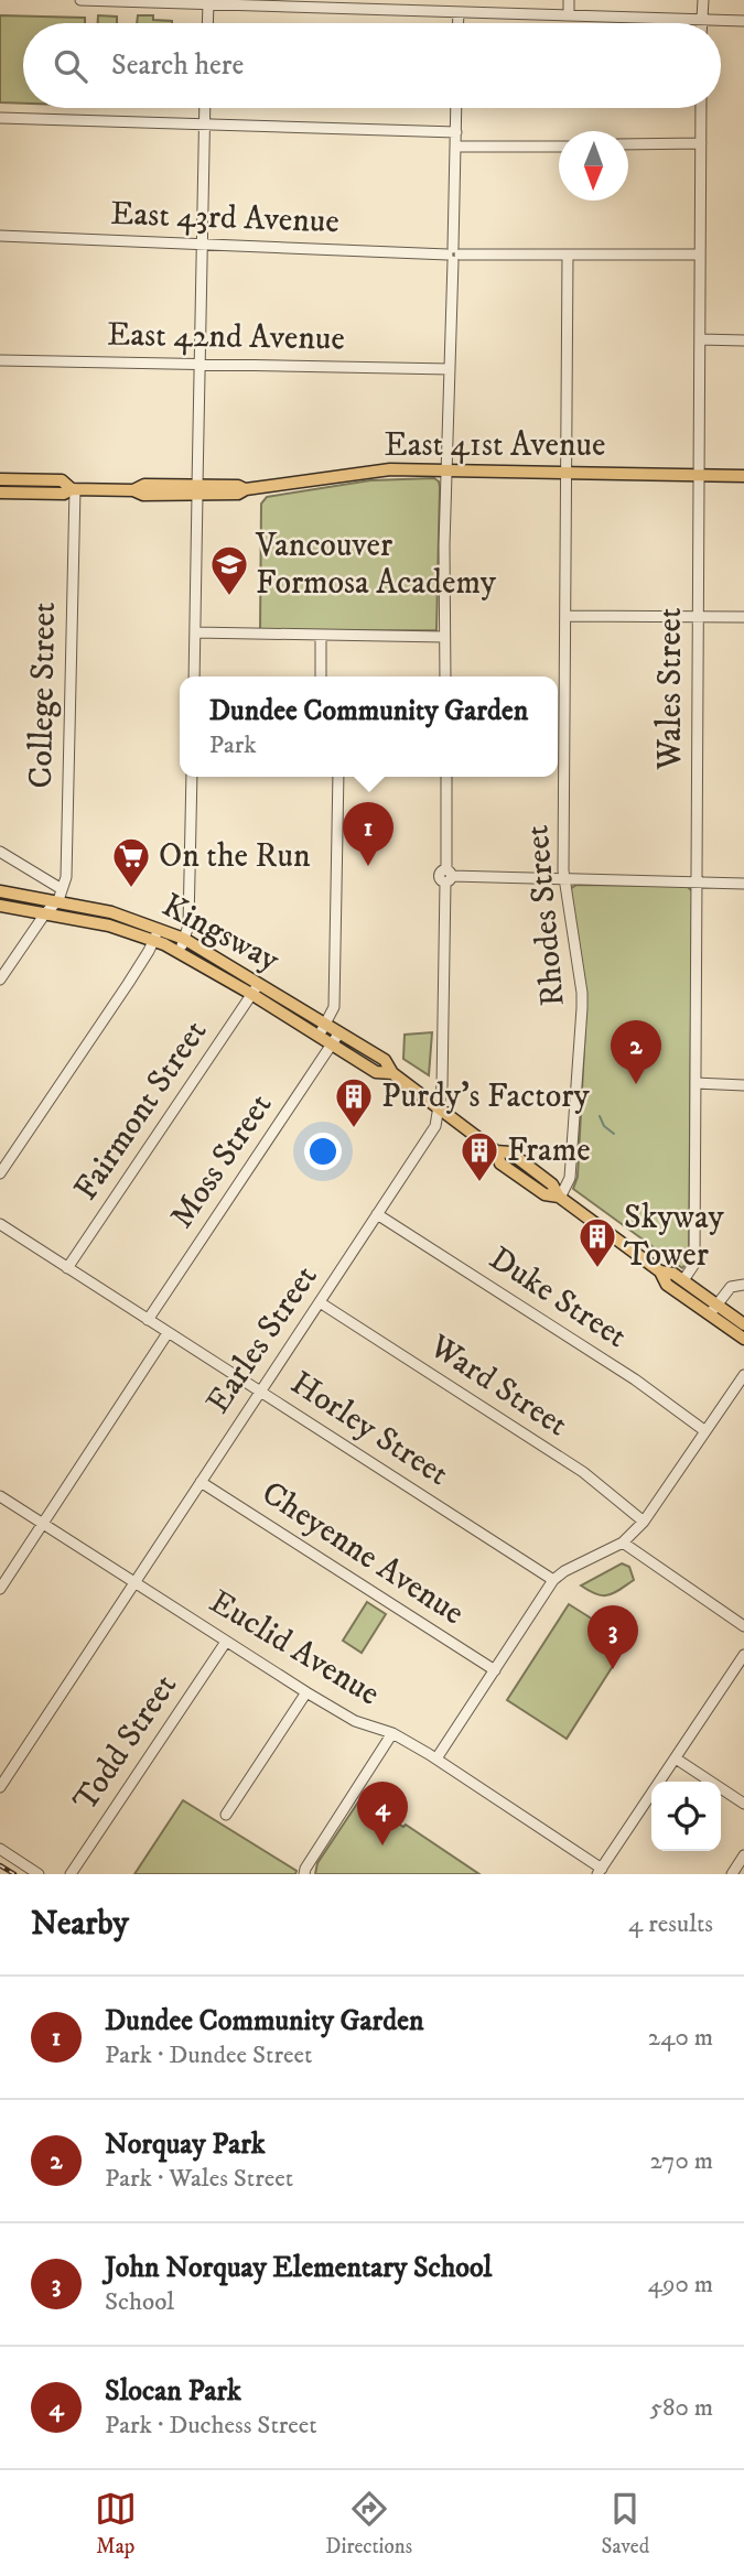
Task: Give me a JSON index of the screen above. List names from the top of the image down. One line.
{"streets":{"main road":["East 41st Avenue","Kingsway"],"street":["East 43rd Avenue","East 42nd Avenue","Wales Street","College Street","Rhodes Street","Fairmont Street","Moss Street","Duke Street","Earles Street","Ward Street","Horley Street","Cheyenne Avenue","Euclid Avenue","Todd Street"]},"crossings":[["East 43rd Avenue","Wales Street"],["East 43rd Avenue","Rhodes Street"],["East 41st Avenue","Wales Street"],["East 41st Avenue","College Street"],["East 41st Avenue","Rhodes Street"],["Wales Street","Kingsway"],["College Street","Kingsway"],["Rhodes Street","Kingsway"],["Kingsway","Fairmont Street"],["Kingsway","Moss Street"],["Kingsway","Earles Street"],["Fairmont Street","Horley Street"],["Moss Street","Horley Street"],["Duke Street","Earles Street"],["Earles Street","Ward Street"],["Earles Street","Horley Street"],["Earles Street","Cheyenne Avenue"],["Earles Street","Euclid Avenue"],["Euclid Avenue","Todd Street"]],"places":{"school or university":["Vancouver Formosa Academy"],"supermarket":["On the Run"],"building":["Purdy's Factory","Frame","Skyway Tower"]},"north":"bottom","page":{"search":"Search here","popup":["Dundee Community Garden","Park"],"pins":["1","2","3","4"],"heading":["Nearby","4 results"],"list":[{"mark":"1","name":"Dundee Community Garden","note":"Park · Dundee Street","value":"240 m"},{"mark":"2","name":"Norquay Park","note":"Park · Wales Street","value":"270 m"},{"mark":"3","name":"John Norquay Elementary School","note":"School","value":"490 m"},{"mark":"4","name":"Slocan Park","note":"Park · Duchess Street","value":"580 m"}],"nav":["Map","Directions","Saved"]}}
